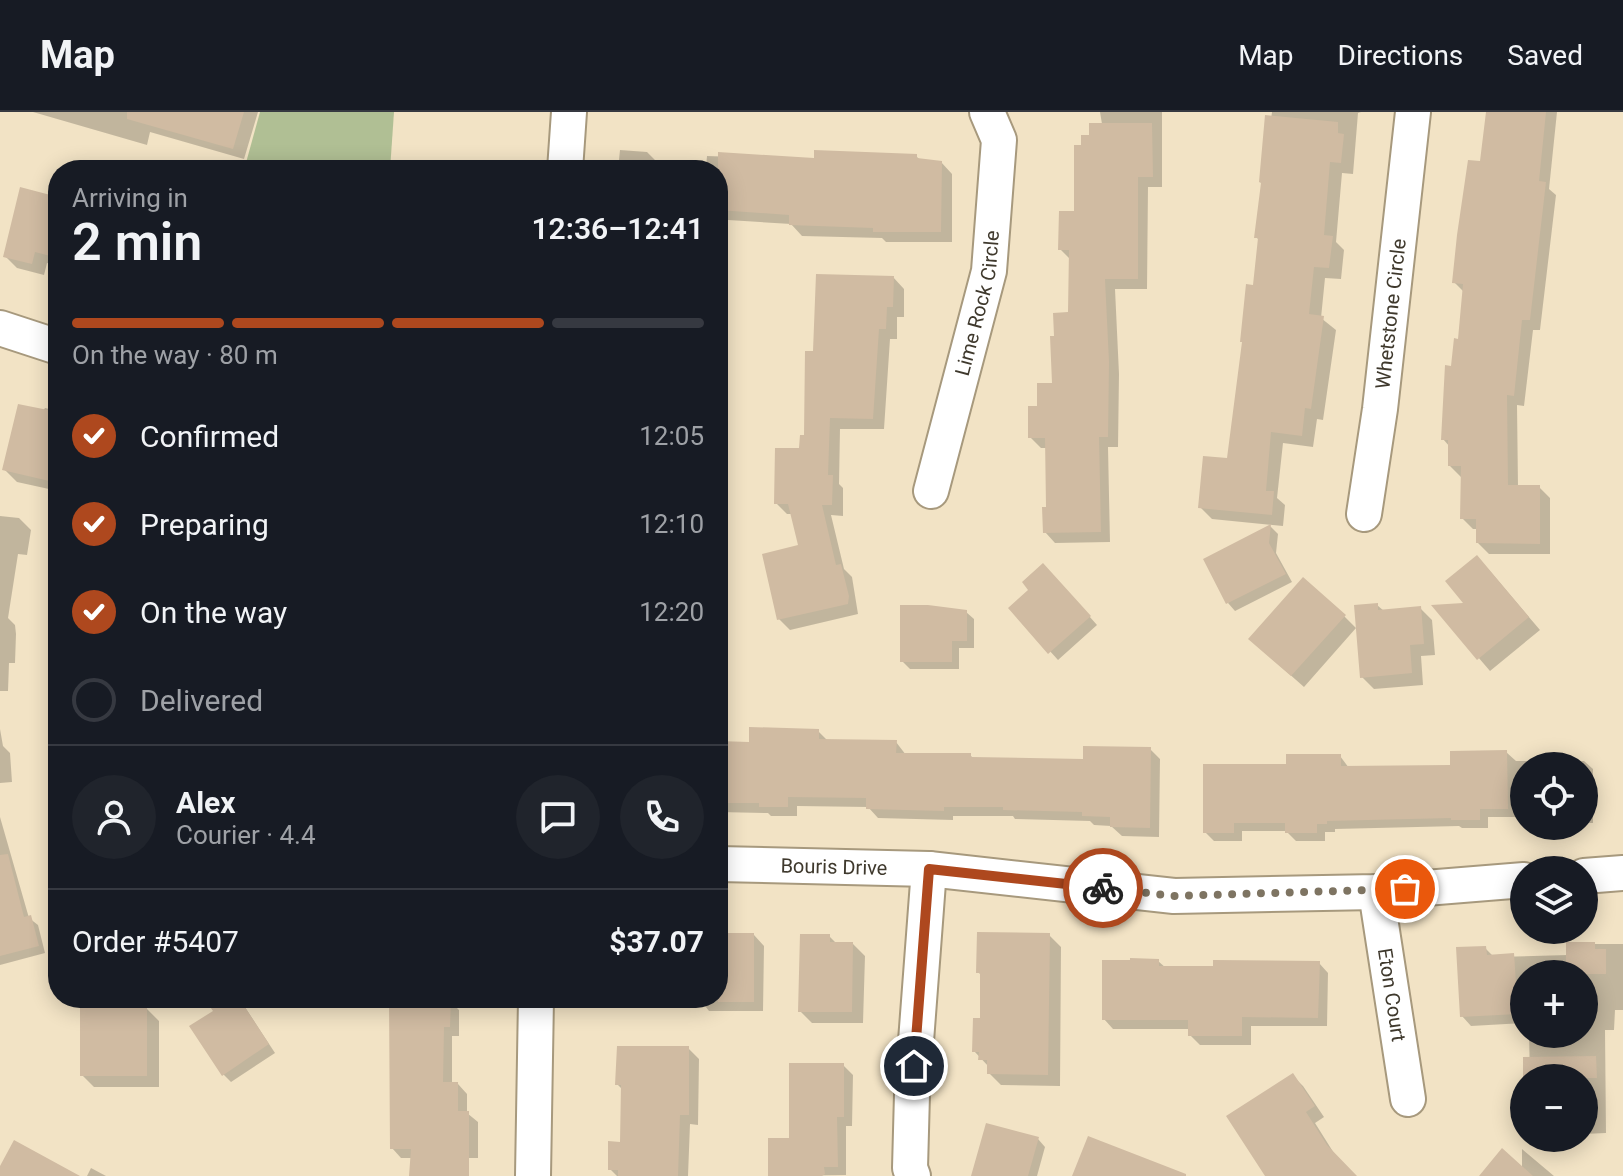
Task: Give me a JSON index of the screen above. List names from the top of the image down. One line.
{"streets":{"street":["Lime Rock Circle","Whetstone Circle","Bouris Drive","Eton Court"]},"crossings":[["Bouris Drive","Eton Court"]],"page":{"header":"Map","nav":["Map","Directions","Saved"],"heading":["2 min","Arriving in","12:36–12:41"],"panel":["Alex","Courier · 4.4","Order #5407","$37.07"],"bar":"On the way · 80 m","list":[["Confirmed","12:05"],["Preparing","12:10"],["On the way","12:20"],"Delivered"],"map_buttons":["+","−"]}}
